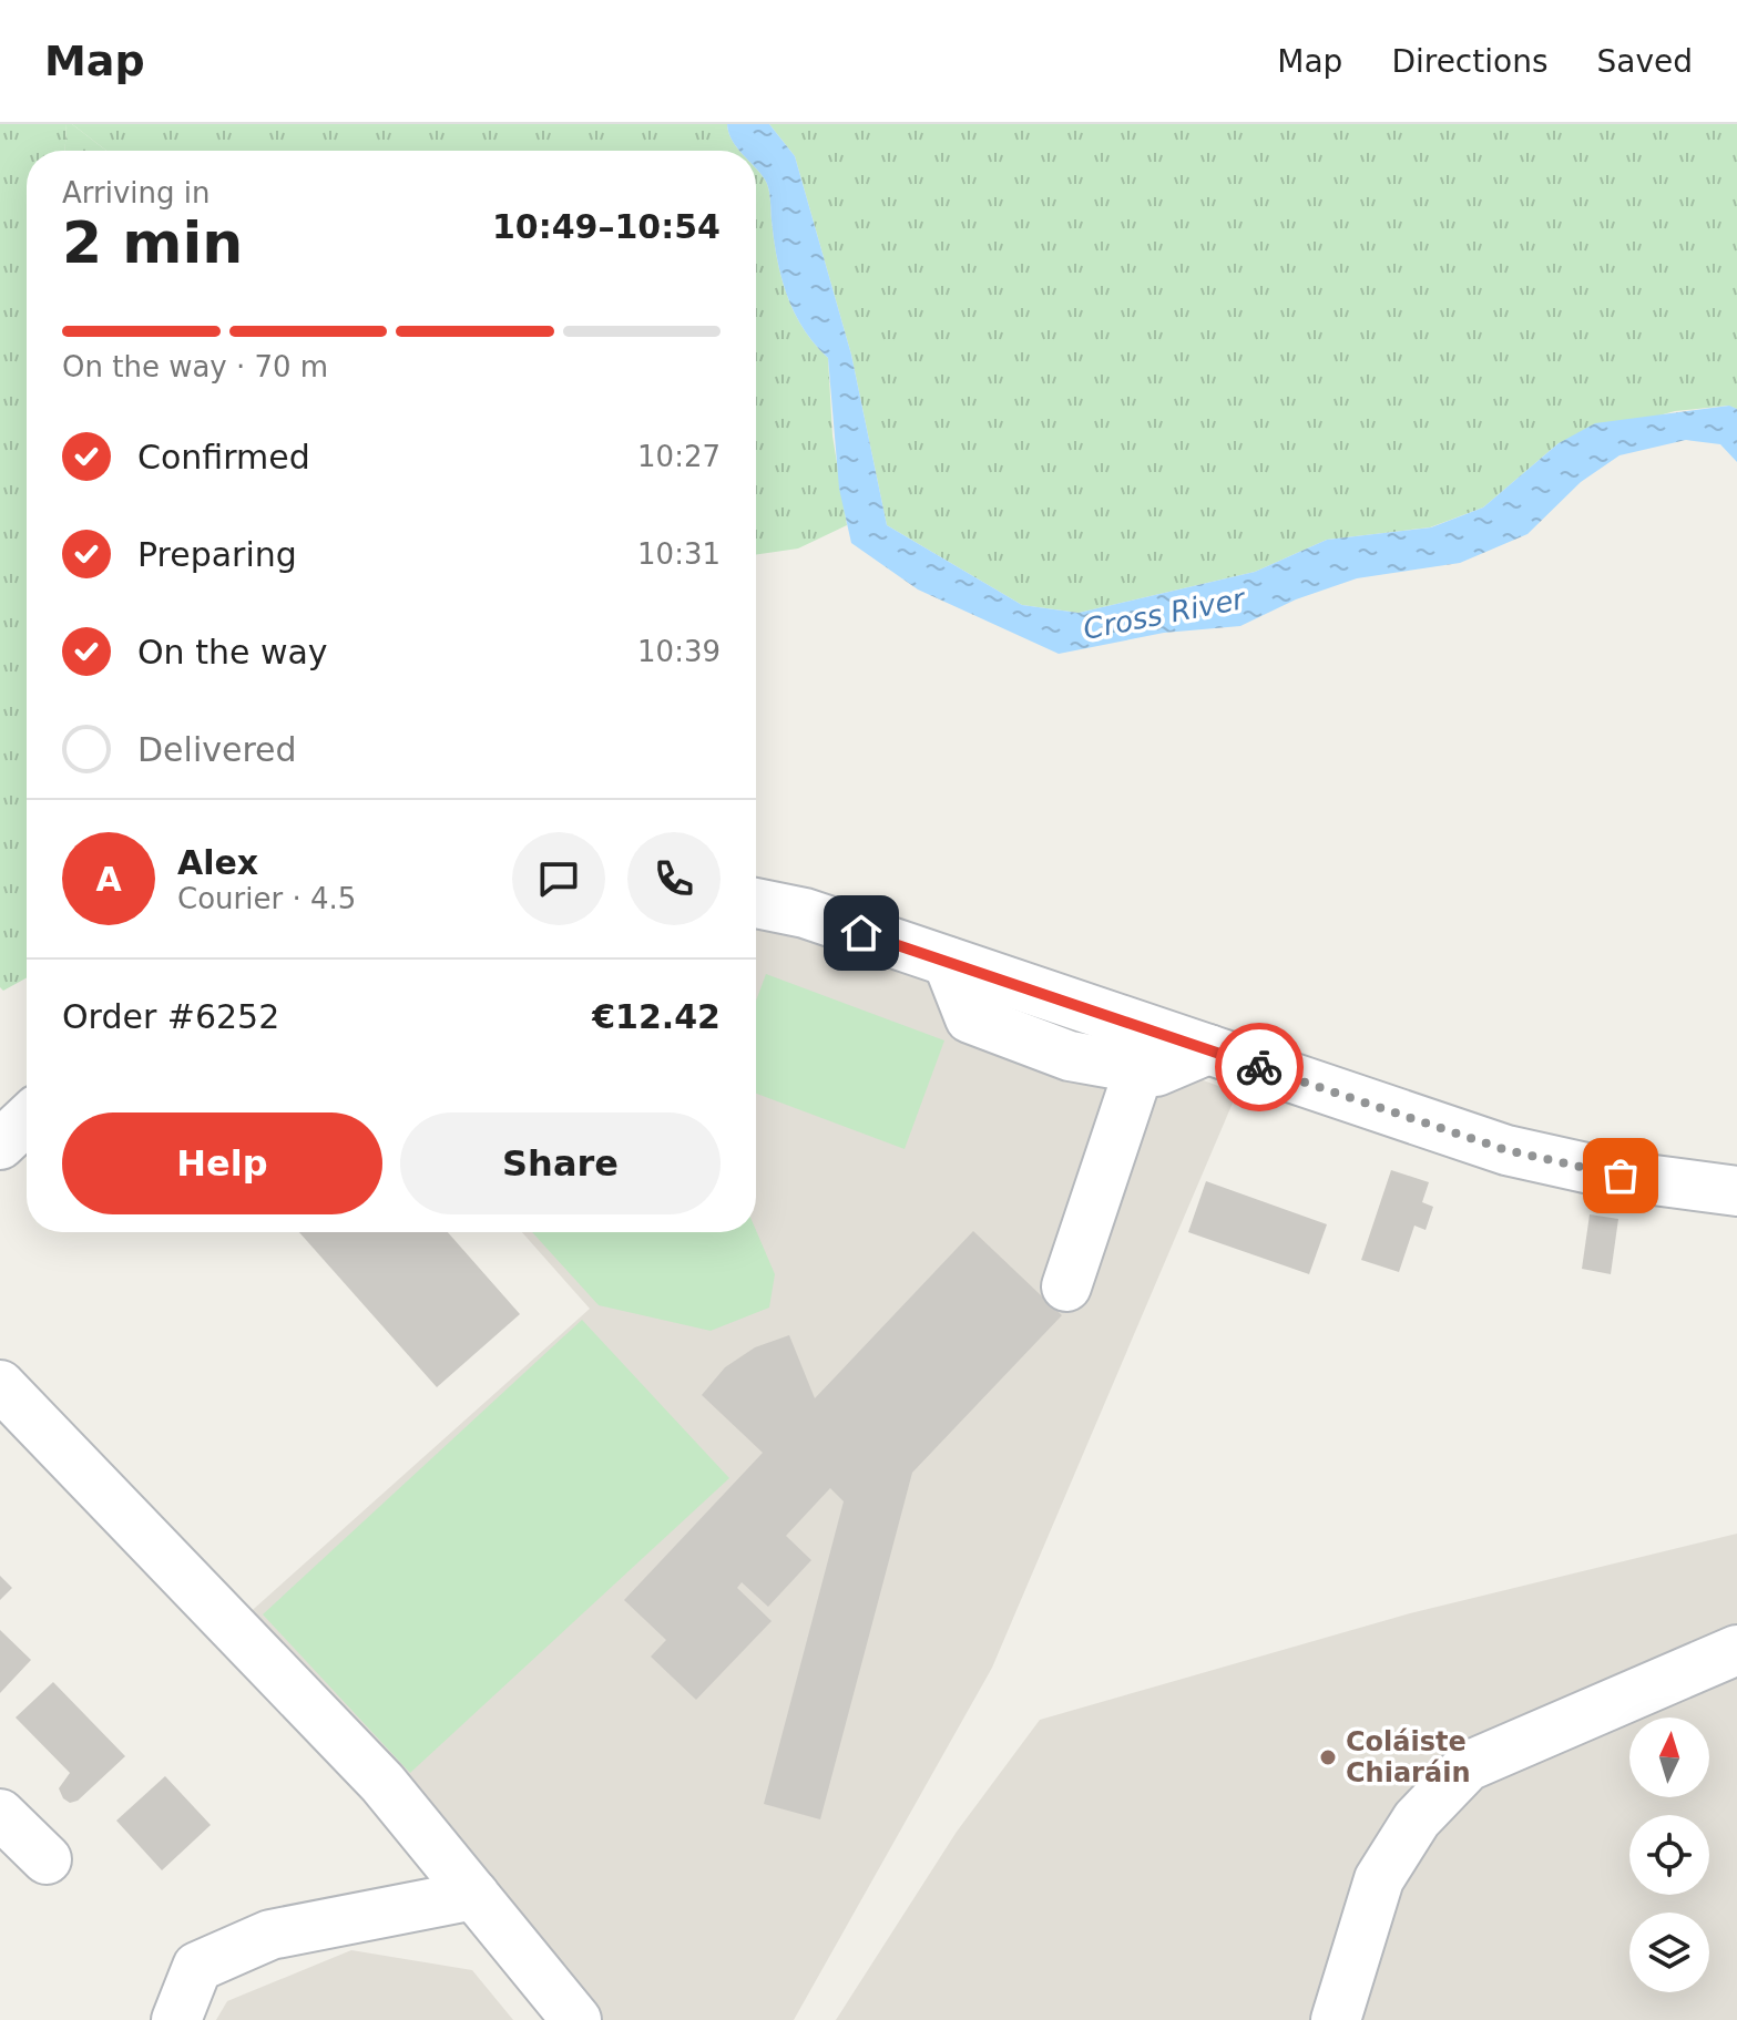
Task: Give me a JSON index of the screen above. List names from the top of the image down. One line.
{"water":["Cross River"],"places":["Coláiste Chiaráin"],"north":"top","page":{"header":"Map","nav":["Map","Directions","Saved"],"heading":["2 min","Arriving in","10:49–10:54"],"panel":["Alex","Courier · 4.5","Order #6252","€12.42"],"bar":"On the way · 70 m","list":[["Confirmed","10:27"],["Preparing","10:31"],["On the way","10:39"],"Delivered"],"round":"A","buttons":["Help","Share"]}}
